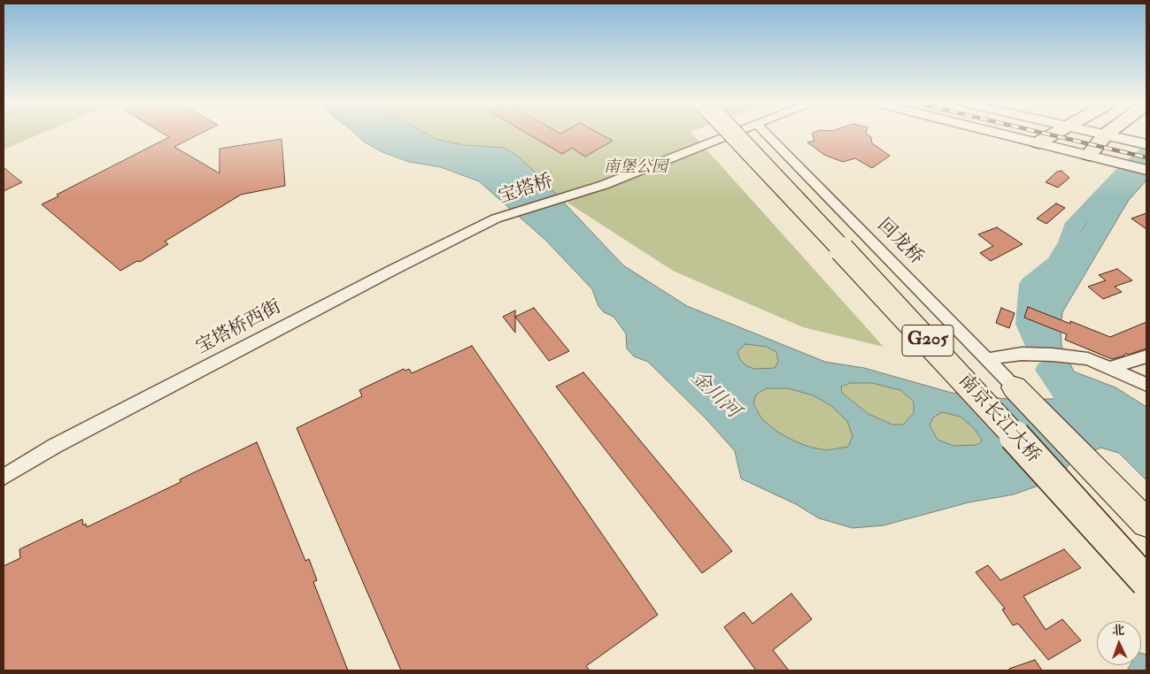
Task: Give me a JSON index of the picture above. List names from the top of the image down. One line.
{"streets":{"highway":["G205","南京长江大桥"],"street":["宝塔桥","回龙桥","宝塔桥西街"]},"crossings":[["宝塔桥","宝塔桥西街"]],"water":["金川河"],"parks":["南堡公园"],"north":"top"}
